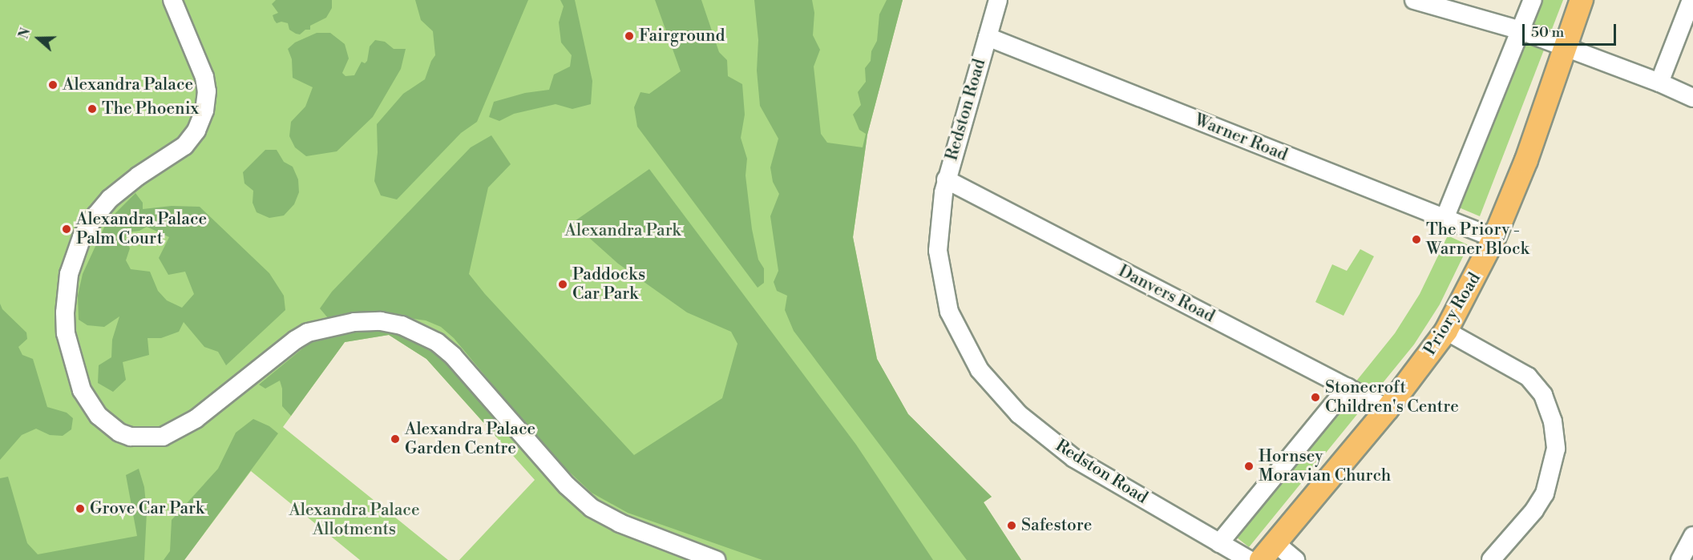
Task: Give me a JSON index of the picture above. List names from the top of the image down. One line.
{"streets":{"main road":["Priory Road"],"street":["Redston Road","Warner Road","Danvers Road"]},"crossings":[["Redston Road","Warner Road"],["Redston Road","Danvers Road"],["Warner Road","Priory Road"],["Danvers Road","Priory Road"]],"parks":["Alexandra Park","Alexandra Palace Allotments"],"places":["Fairground","Alexandra Palace","The Phoenix","Alexandra Palace Palm Court","The Priory - Warner Block","Paddocks Car Park","Stonecroft Children's Centre","Alexandra Palace Garden Centre","Hornsey Moravian Church","Grove Car Park","Safestore"],"scale_bar":"50 m","north":"left"}
